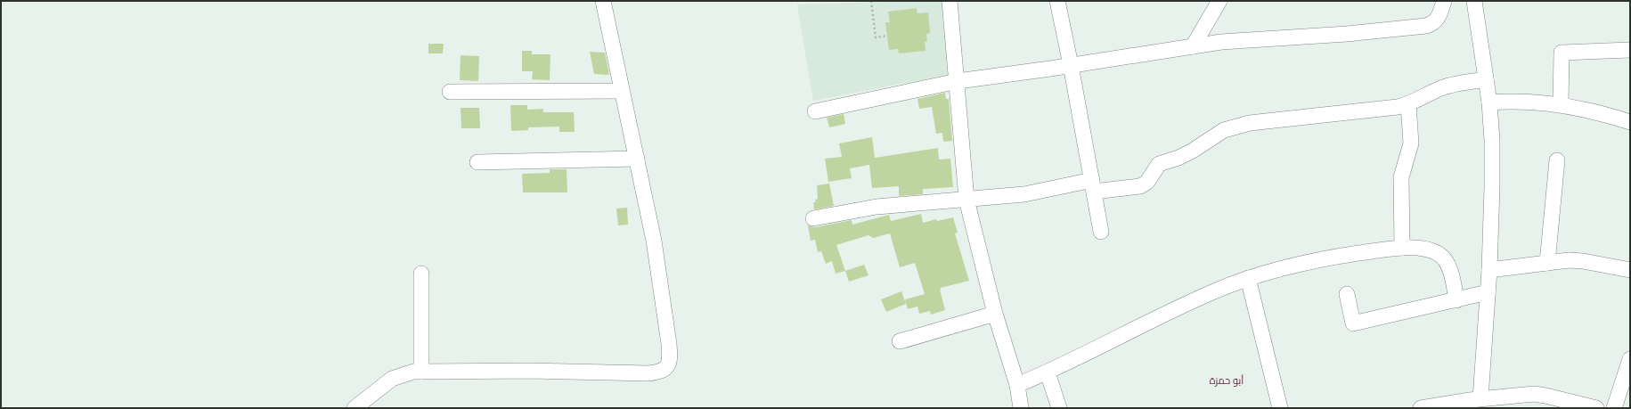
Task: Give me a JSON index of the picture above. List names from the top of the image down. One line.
{"districts":["أبو حمزة"]}
